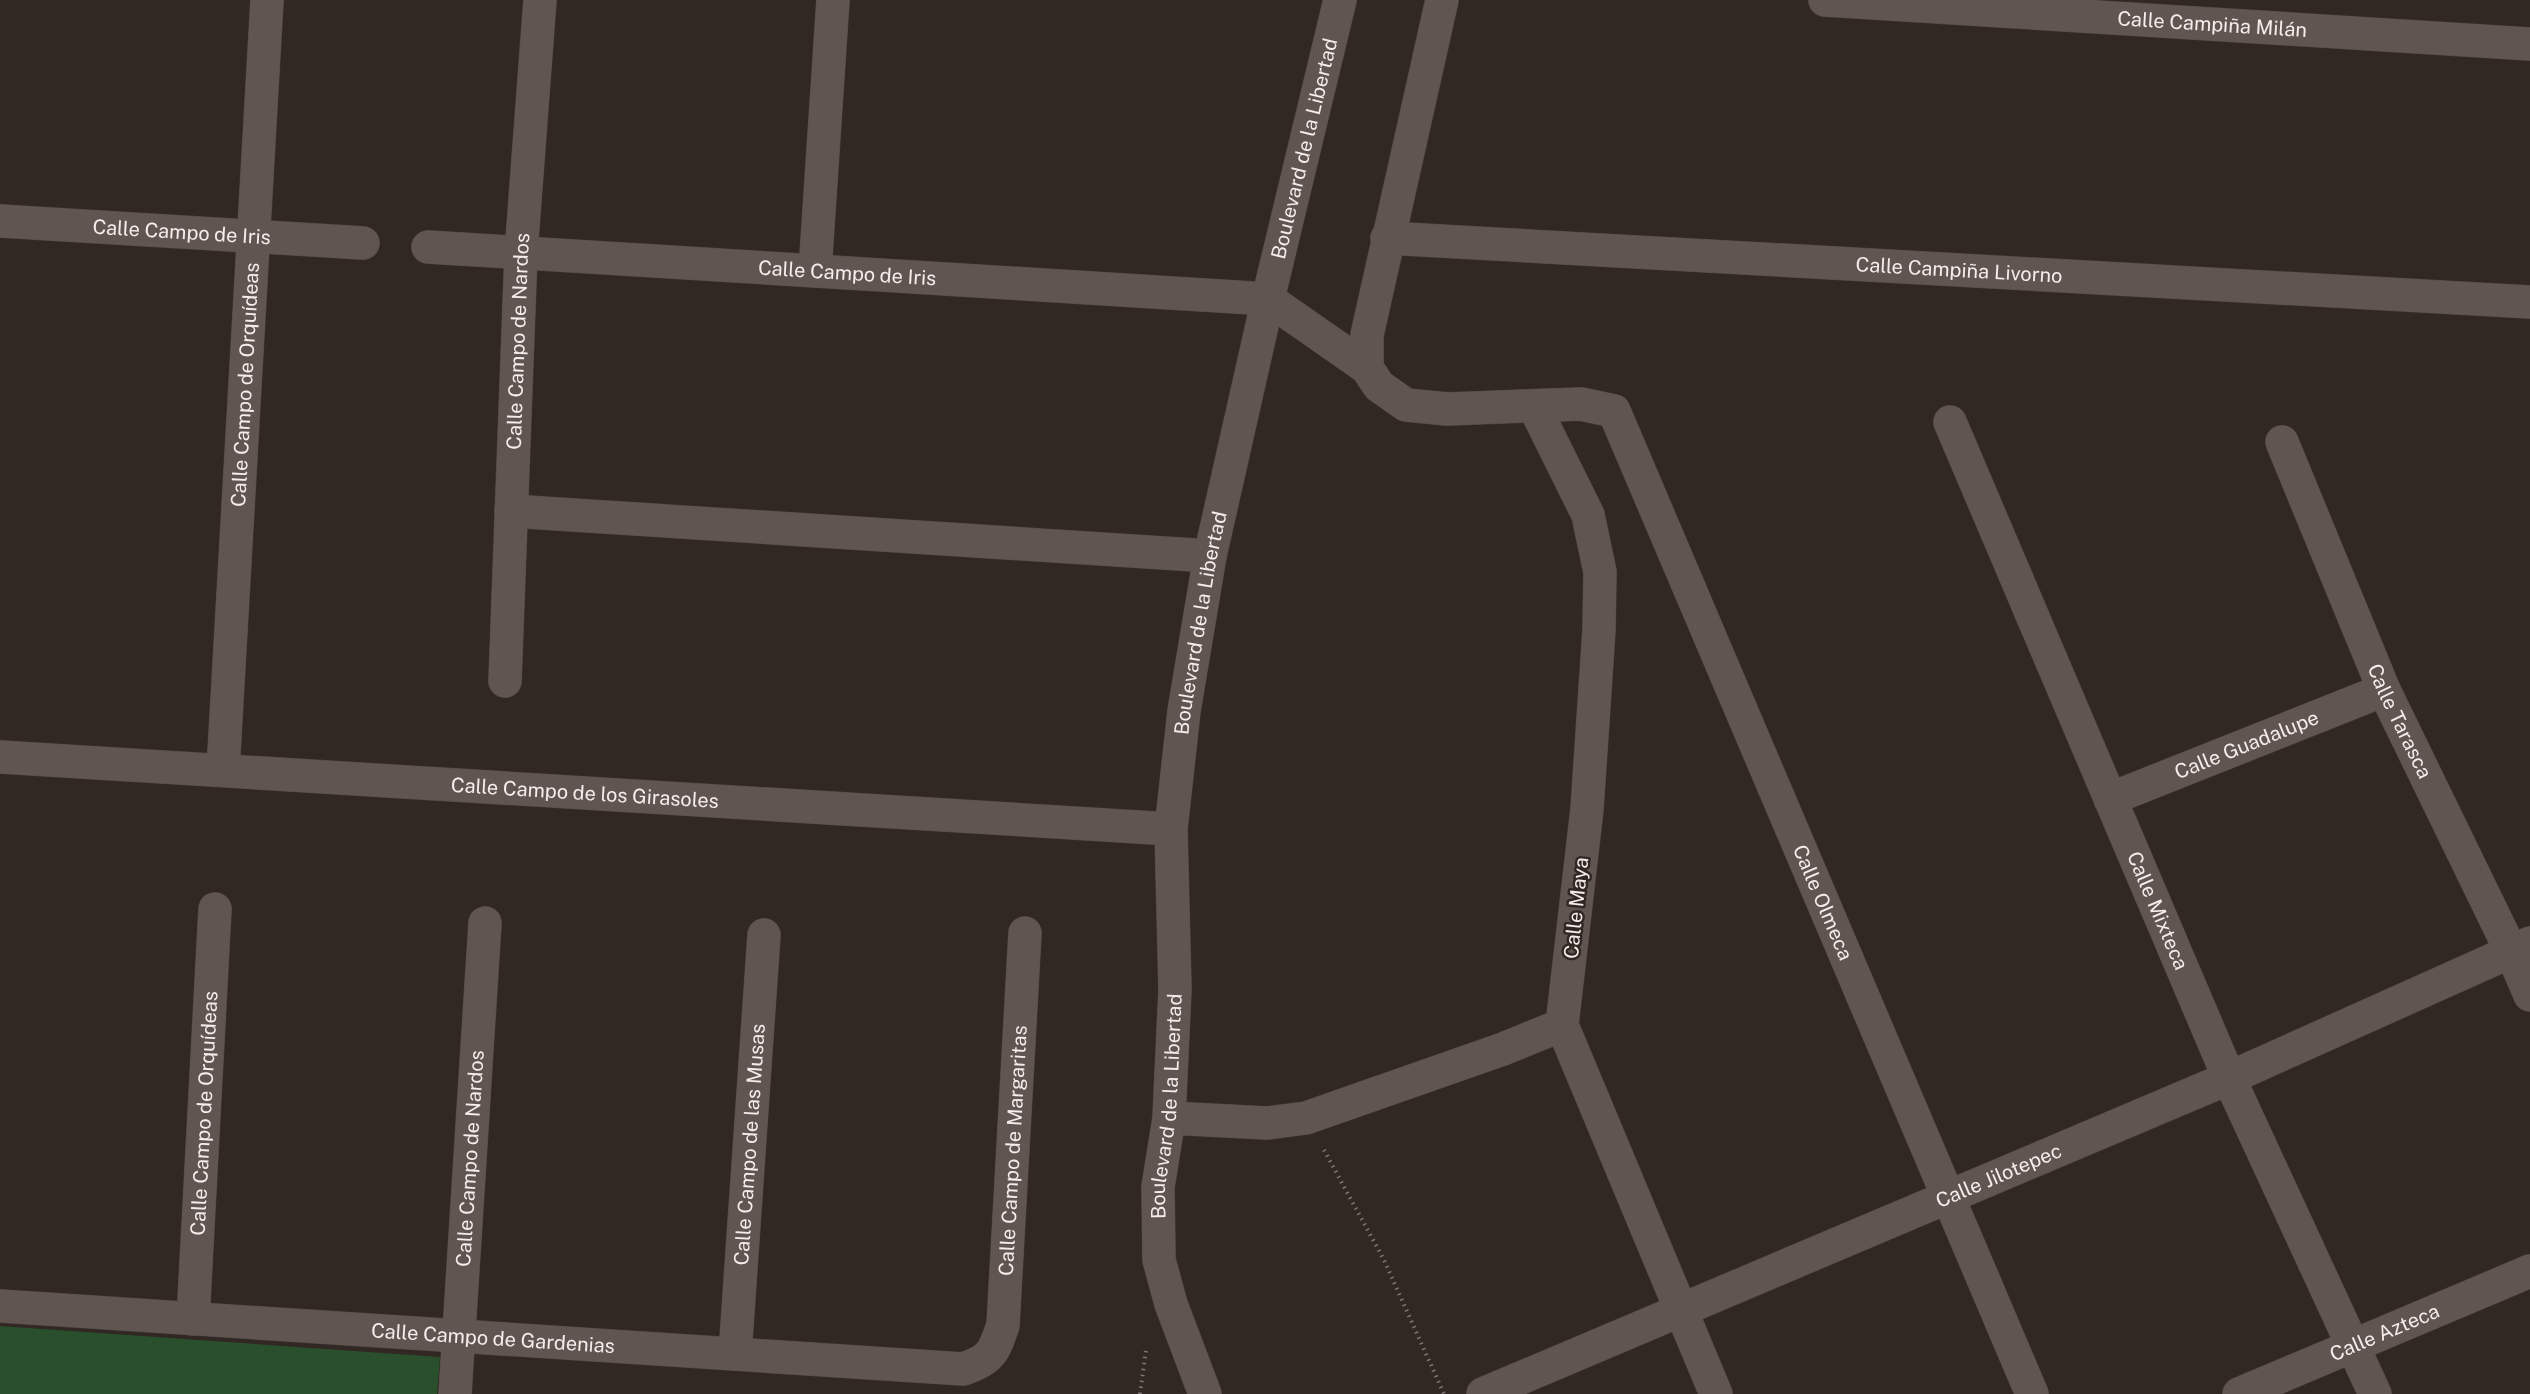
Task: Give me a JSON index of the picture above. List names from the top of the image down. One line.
{"streets":{"street":["Calle Campiña Milán","Boulevard de la Libertad","Calle Campo de Iris","Calle Campiña Livorno","Calle Campo de Nardos","Calle Campo de Orquídeas","Calle Tarasca","Calle Guadalupe","Calle Campo de los Girasoles","Calle Olmeca","Calle Maya","Calle Mixteca","Calle Campo de las Musas","Calle Campo de Margaritas","Calle Jilotepec","Calle Azteca","Calle Campo de Gardenias"]},"crossings":[["Boulevard de la Libertad","Calle Campo de Iris"],["Boulevard de la Libertad","Calle Campo de los Girasoles"],["Calle Campo de Iris","Calle Campo de Nardos"],["Calle Campo de Iris","Calle Campo de Orquídeas"],["Calle Campo de Nardos","Calle Campo de Gardenias"],["Calle Campo de Orquídeas","Calle Campo de los Girasoles"],["Calle Campo de Orquídeas","Calle Campo de Gardenias"],["Calle Tarasca","Calle Guadalupe"],["Calle Tarasca","Calle Jilotepec"],["Calle Guadalupe","Calle Mixteca"],["Calle Olmeca","Calle Maya"],["Calle Olmeca","Calle Jilotepec"],["Calle Maya","Calle Jilotepec"],["Calle Mixteca","Calle Jilotepec"],["Calle Mixteca","Calle Azteca"],["Calle Campo de las Musas","Calle Campo de Gardenias"],["Calle Campo de Margaritas","Calle Campo de Gardenias"]]}
